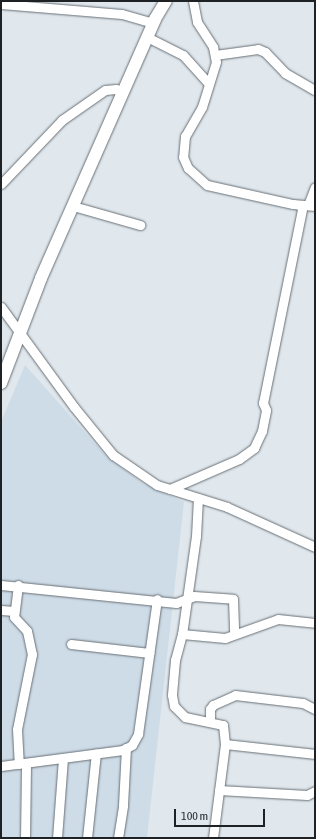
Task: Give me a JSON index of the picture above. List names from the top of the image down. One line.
{"scale_bar":"100 m"}
